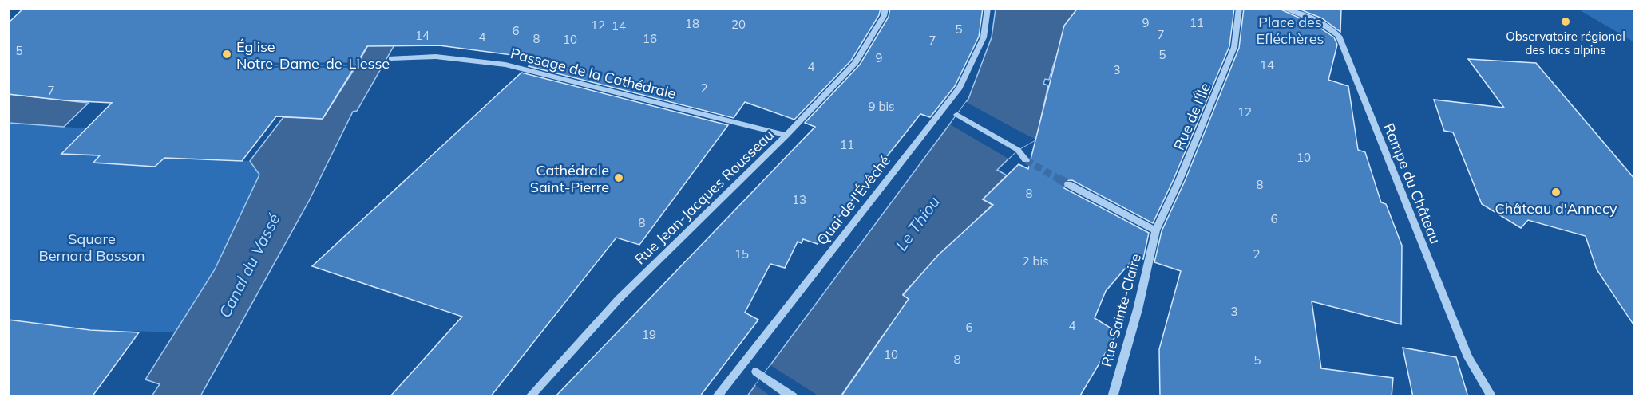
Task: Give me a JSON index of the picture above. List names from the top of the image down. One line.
{"streets":{"street":["Passage de la Cathédrale","Rue de l'Île","Rampe du Château","Rue Jean-Jacques Rousseau","Quai de l'Évêché","Rue Sainte-Claire"]},"crossings":[["Passage de la Cathédrale","Rue Jean-Jacques Rousseau"],["Rue de l'Île","Rue Sainte-Claire"]],"water":["Le Thiou","Canal du Vassé"],"parks":["Place des Efléchères","Square Bernard Bosson"],"places":["Observatoire régional des lacs alpins","Église Notre-Dame-de-Liesse","Cathédrale Saint-Pierre","Château d'Annecy"],"house_numbers":["9","11","18","20","12","14","5","6","7","14","4","8","16","10","7","5","5","9","14","4","3","2","7","9 bis","12","11","10","8","8","13","6","8","15","2","2 bis","3","4","6","19","10","8","5"]}
